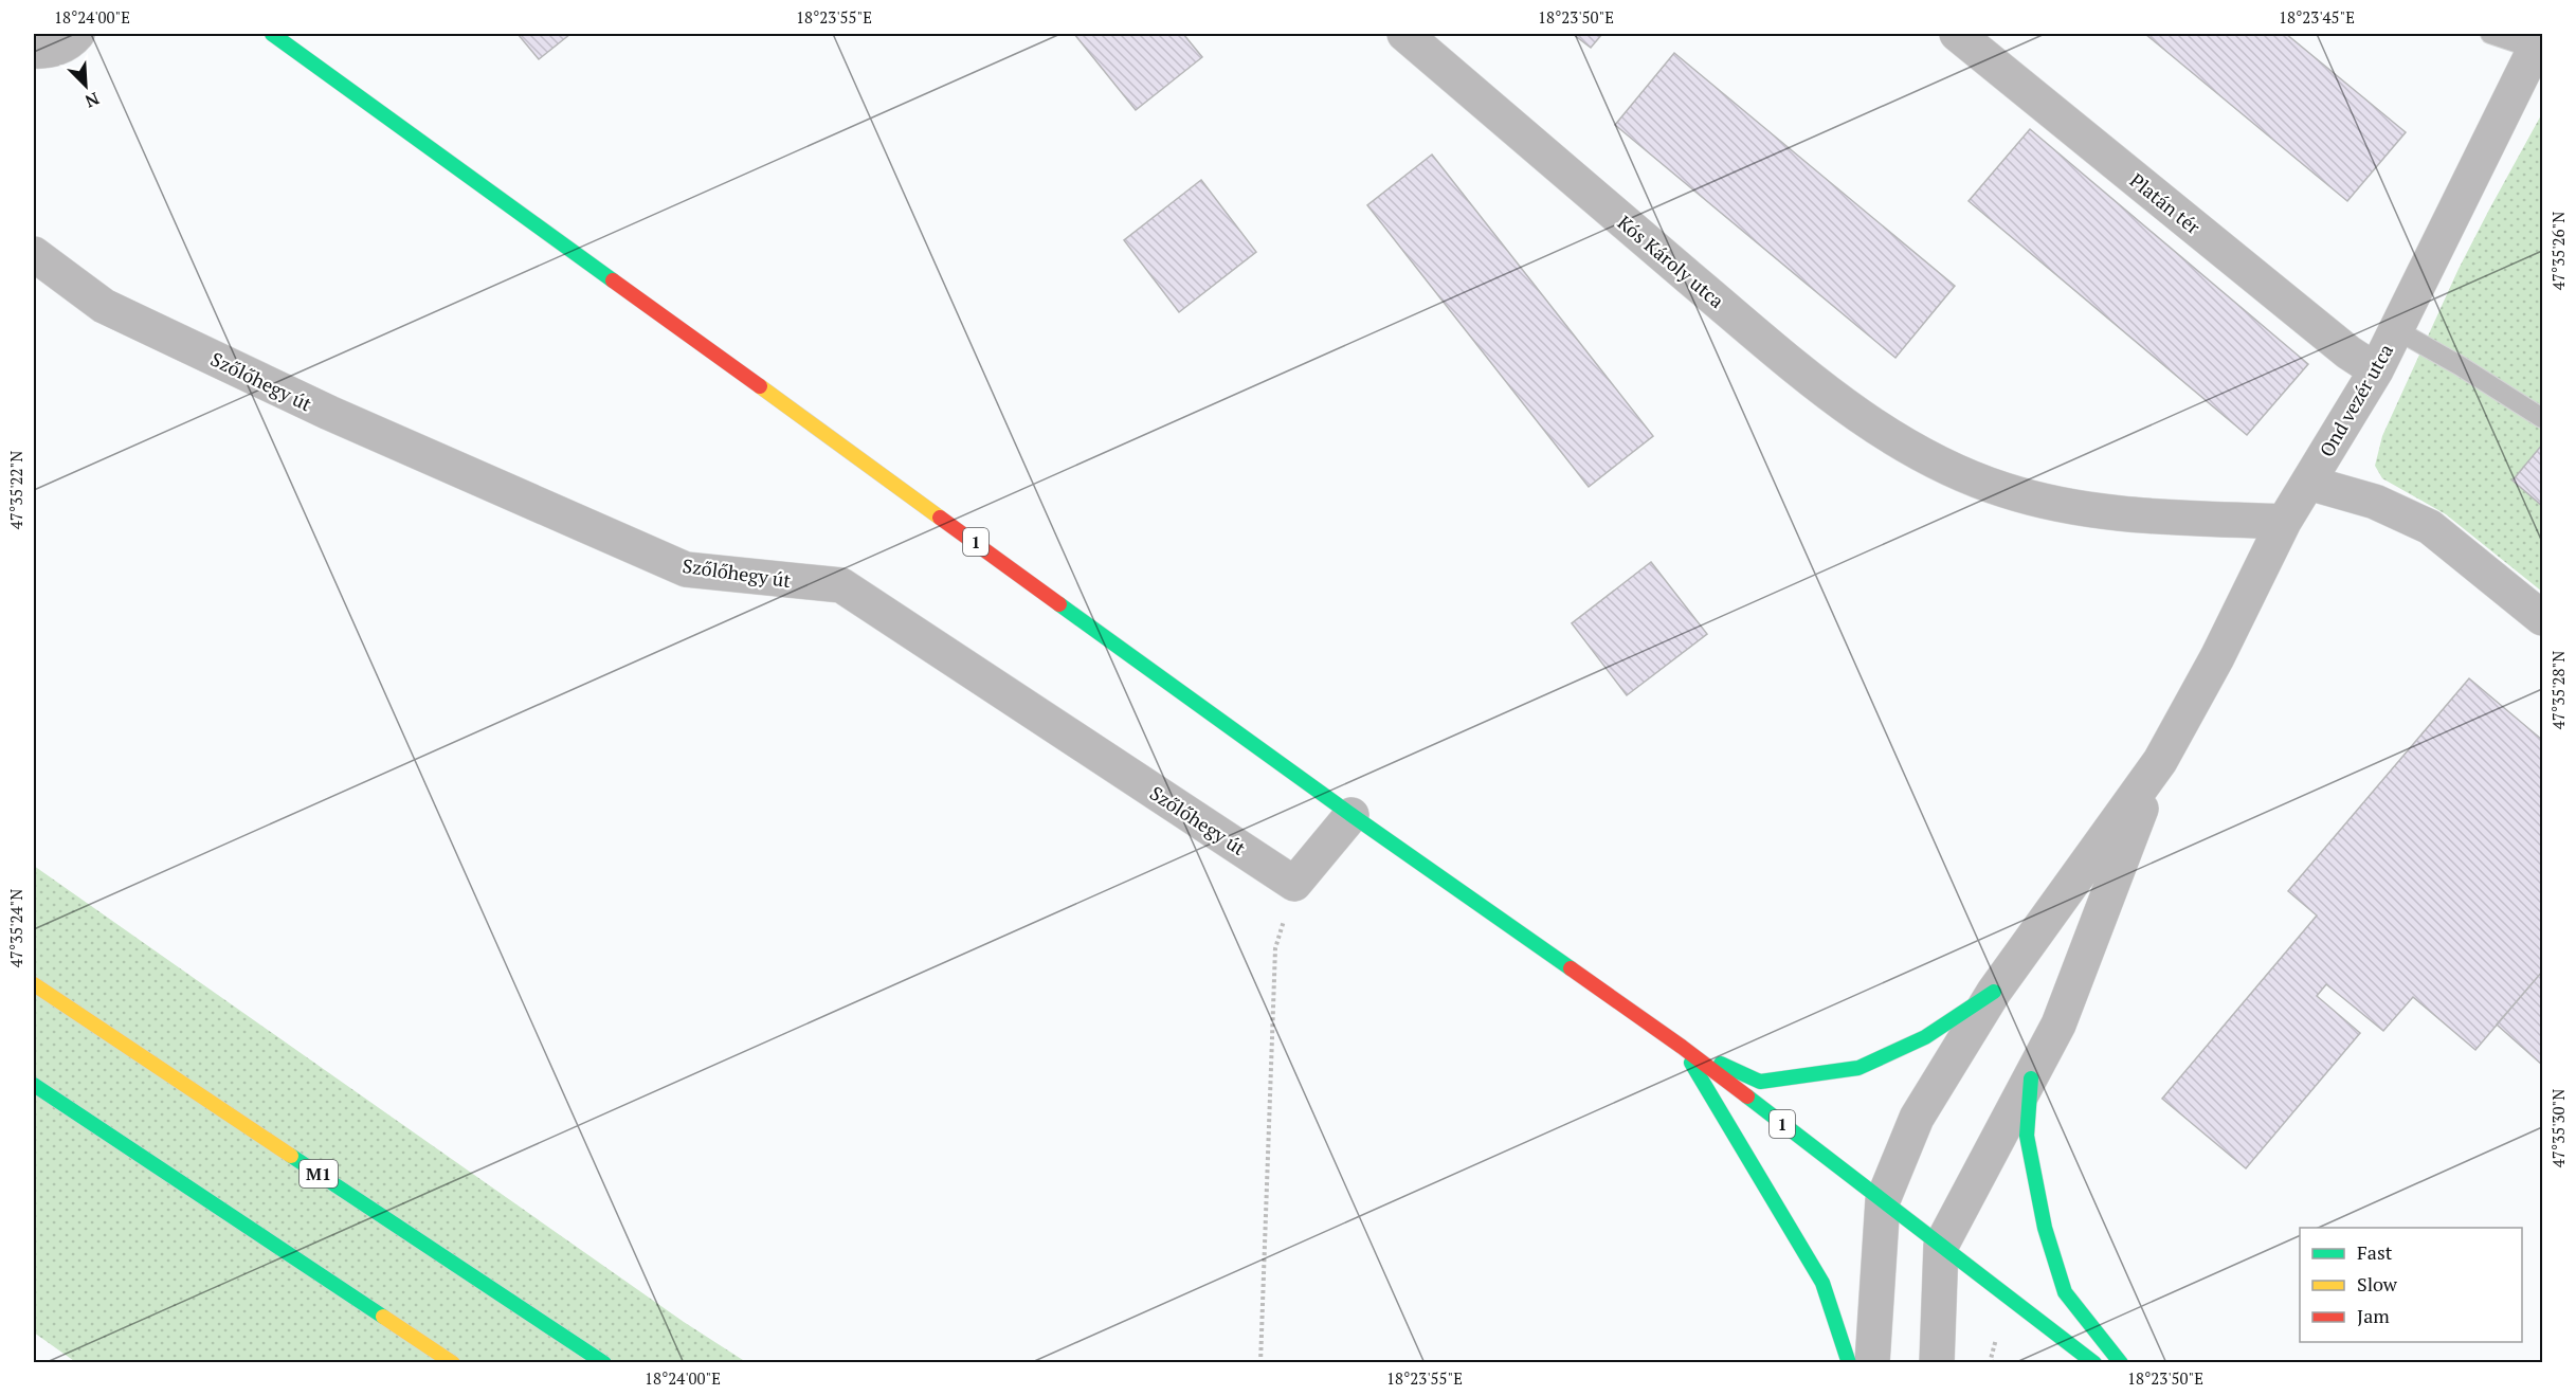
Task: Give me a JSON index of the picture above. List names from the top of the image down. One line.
{"streets":{"main road":["1","M1"],"street":["Platán tér","Kós Károly utca","Szőlőhegy út","Ond vezér utca"]},"crossings":[["Platán tér","Ond vezér utca"],["Kós Károly utca","Ond vezér utca"]],"legend":["Fast","Slow","Jam"],"north":"bottom right","coordinates":["18°24'00\"E","18°23'55\"E","18°23'50\"E","18°23'45\"E","47°35'26\"N","47°35'22\"N","47°35'28\"N","47°35'24\"N","47°35'30\"N"]}
